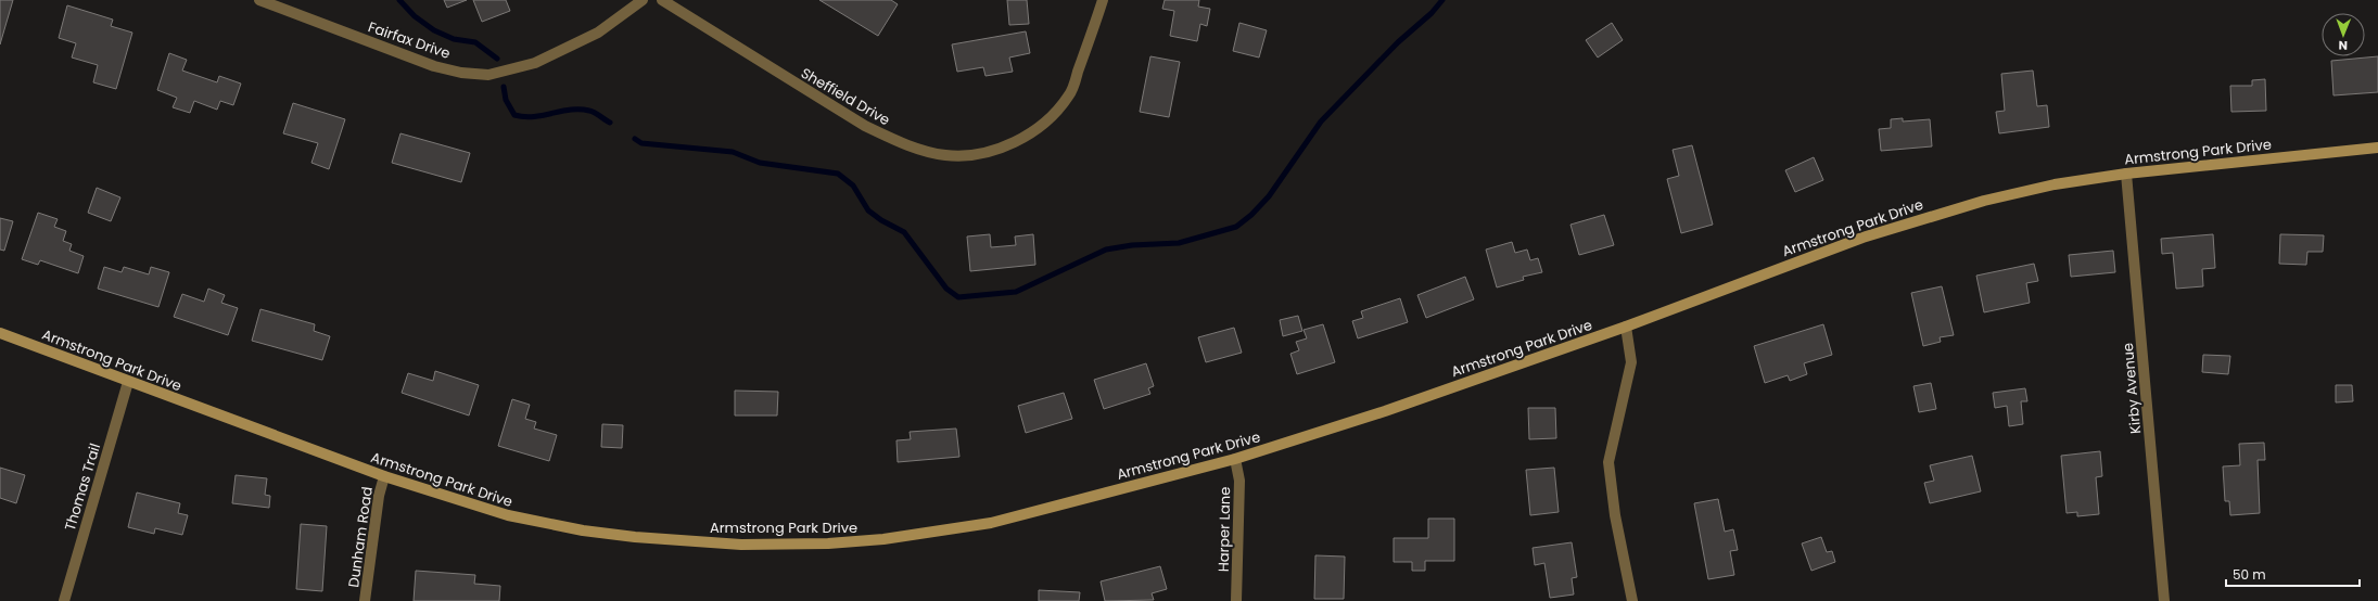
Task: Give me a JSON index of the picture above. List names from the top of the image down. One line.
{"streets":{"main road":["Armstrong Park Drive"],"street":["Fairfax Drive","Sheffield Drive","Kirby Avenue","Thomas Trail","Harper Lane","Dunham Road"]},"crossings":[["Armstrong Park Drive","Kirby Avenue"],["Armstrong Park Drive","Thomas Trail"],["Armstrong Park Drive","Harper Lane"],["Armstrong Park Drive","Dunham Road"]],"scale_bar":"50 m","north":"bottom"}
